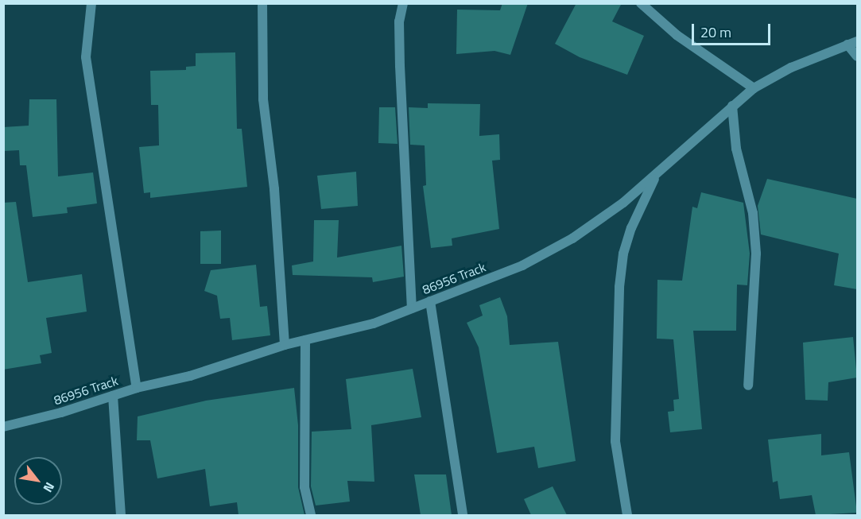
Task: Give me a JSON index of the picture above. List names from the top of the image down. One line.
{"streets":{"street":["86956 Track"]},"scale_bar":"20 m","north":"bottom right"}
